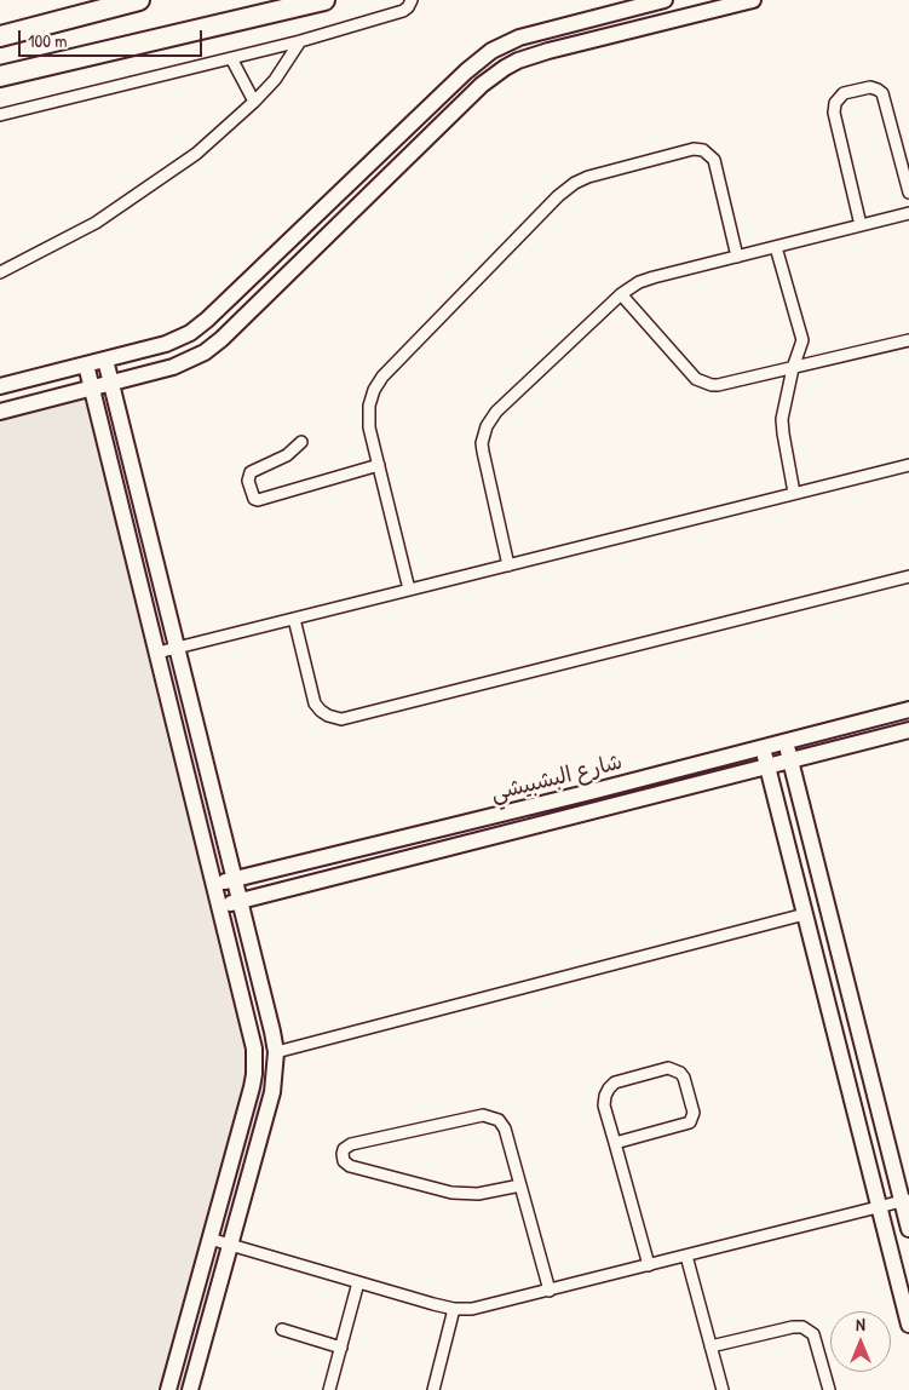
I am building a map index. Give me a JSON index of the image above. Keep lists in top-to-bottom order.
{
  "streets": {
    "street": ["شارع البشبيشي"]
  },
  "scale_bar": "100 m",
  "north": "top"
}
